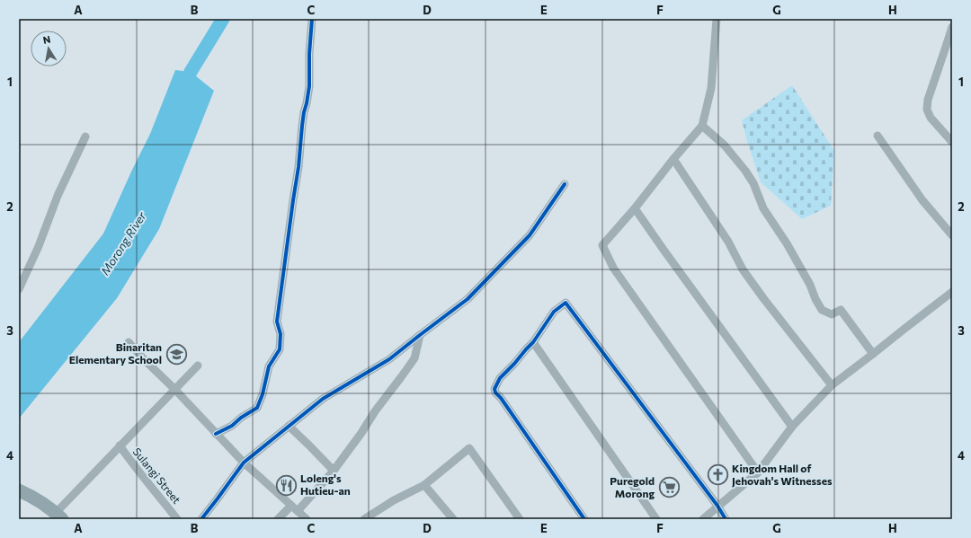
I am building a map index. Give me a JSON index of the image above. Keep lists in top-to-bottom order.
{
  "streets": {
    "street": ["Sulangi Street"]
  },
  "water": ["Morong River"],
  "places": {
    "school or university": ["Binaritan Elementary School"],
    "church": ["Kingdom Hall of Jehovah's Witnesses"],
    "restaurant": ["Loleng's Hutieu-an"],
    "supermarket": ["Puregold Morong"]
  },
  "north": "top",
  "grid": {
    "columns": [
      "A",
      "B",
      "C",
      "D",
      "E",
      "F",
      "G",
      "H"
    ],
    "rows": [
      "1",
      "2",
      "3",
      "4"
    ]
  }
}
